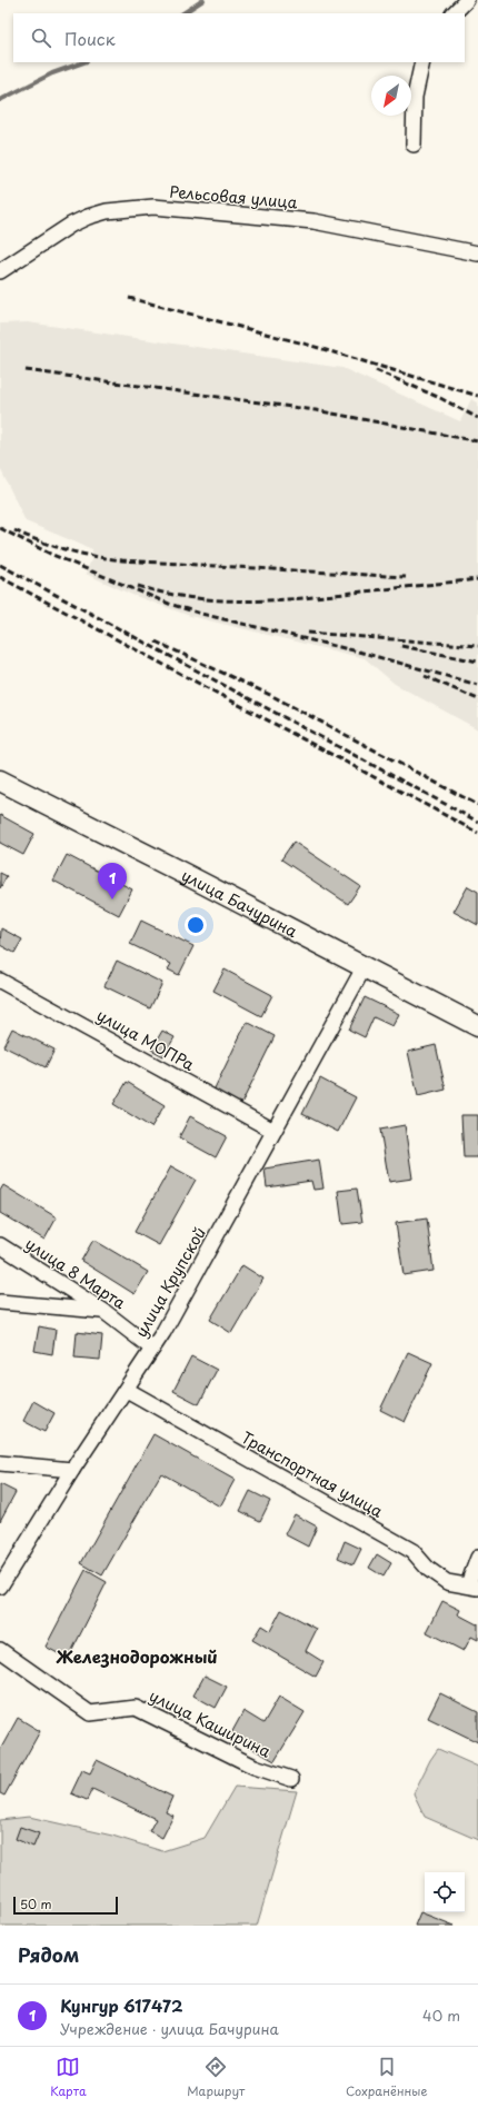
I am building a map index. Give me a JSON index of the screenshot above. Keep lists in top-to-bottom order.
{
  "streets": {
    "street": [
      "Рельсовая улица",
      "улица Бачурина",
      "улица МОПРа",
      "улица 8 Марта",
      "улица Крупской",
      "Транспортная улица",
      "улица Каширина"
    ]
  },
  "crossings": [
    ["улица Бачурина", "улица Крупской"],
    ["улица МОПРа", "улица Крупской"],
    ["улица 8 Марта", "улица Крупской"],
    ["улица Крупской", "Транспортная улица"]
  ],
  "districts": ["Железнодорожный"],
  "scale_bar": "50 m",
  "north": "bottom left",
  "page": {
    "search": "Поиск",
    "pins": "1",
    "scale": "50 m",
    "heading": "Рядом",
    "list": [
      {
        "mark": "1",
        "name": "Кунгур 617472",
        "note": "Учреждение · улица Бачурина",
        "value": "40 m"
      }
    ],
    "nav": ["Карта", "Маршрут", "Сохранённые"]
  }
}
